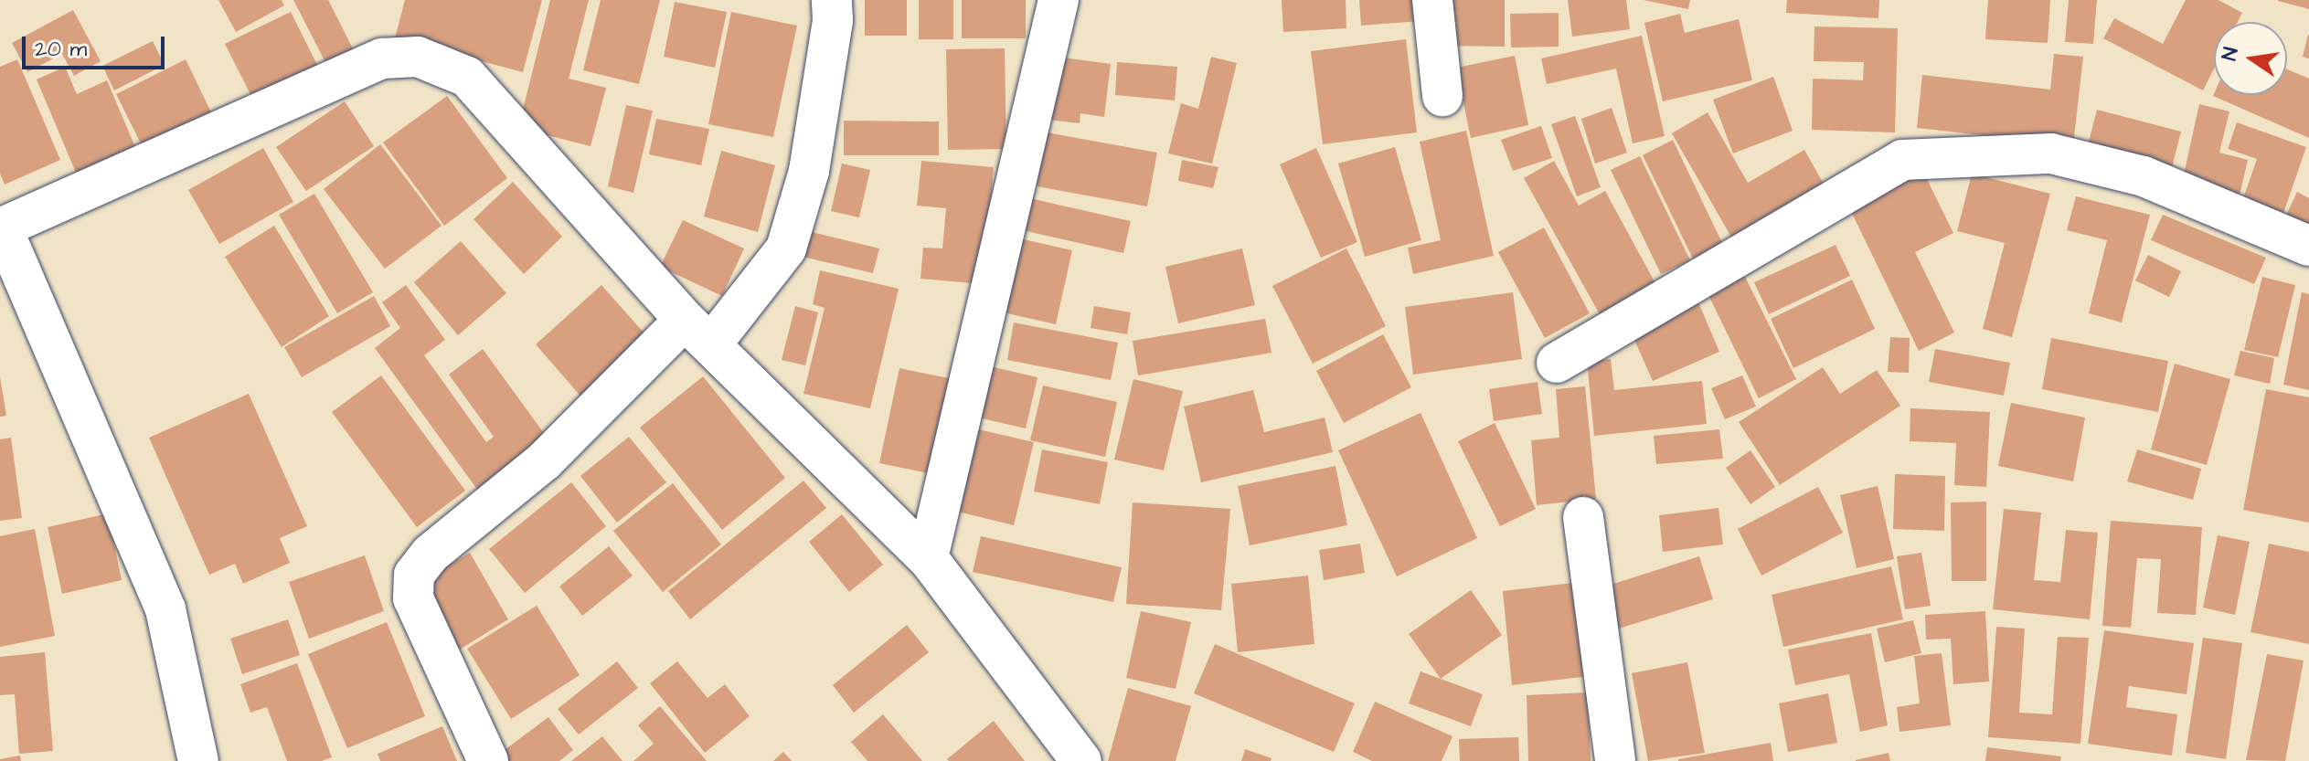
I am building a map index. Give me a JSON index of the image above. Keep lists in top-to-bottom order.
{
  "scale_bar": "20 m",
  "north": "left"
}
